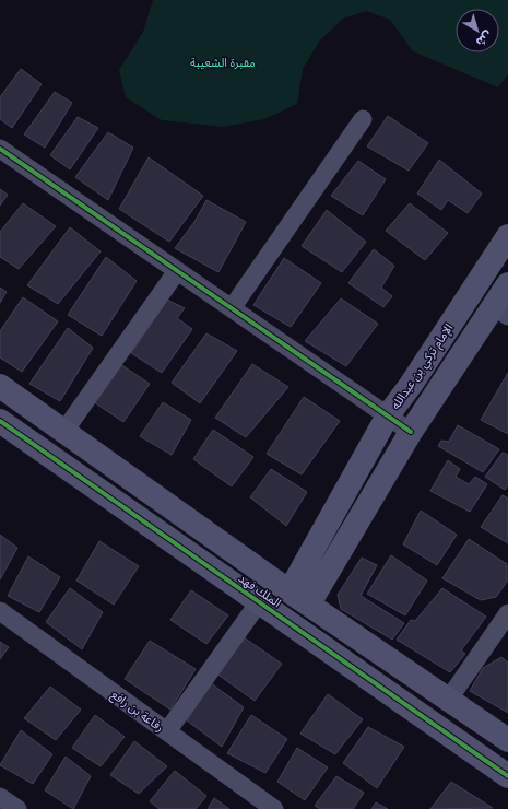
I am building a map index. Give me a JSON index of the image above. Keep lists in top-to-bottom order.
{
  "streets": {
    "street": ["الإمام تركي بن عبدالله", "الملك فهد", "رفاعة بن رافع"]
  },
  "crossings": [
    ["الإمام تركي بن عبدالله", "الملك فهد"]
  ],
  "parks": ["مقبرة الشعيبة"],
  "north": "bottom right"
}
